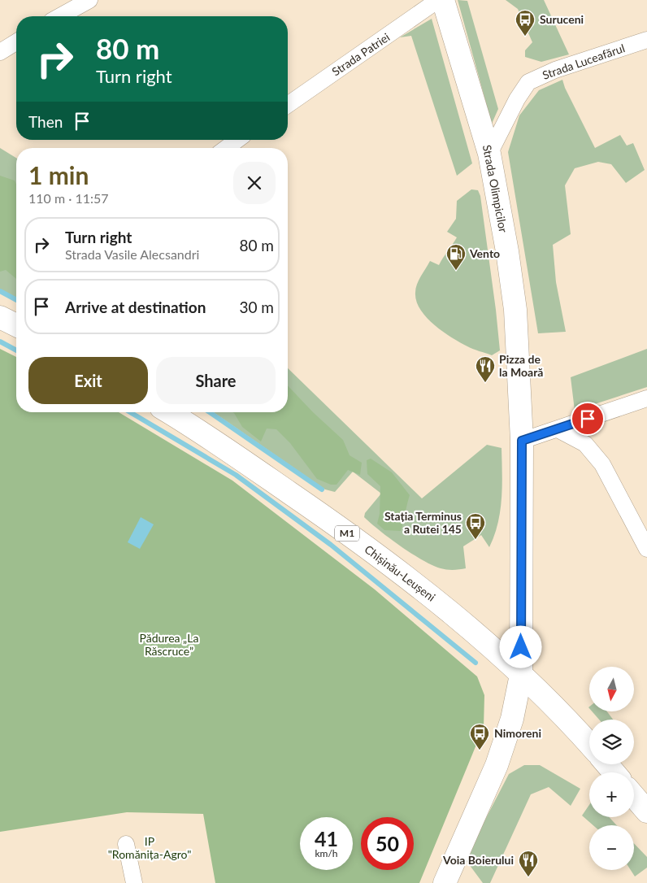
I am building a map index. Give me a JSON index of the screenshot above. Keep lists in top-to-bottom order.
{
  "streets": {
    "main road": ["Strada Olimpicilor", "M1", "Chișinău-Leușeni"],
    "street": ["Strada Patriei", "Strada Luceafărul"]
  },
  "crossings": [
    ["Strada Luceafărul", "Strada Olimpicilor"],
    ["Strada Olimpicilor", "Chișinău-Leușeni"]
  ],
  "parks": ["Pădurea „La Răscruce”", "IP \"Romănița-Agro\""],
  "places": {
    "bus stop": ["Suruceni", "Stația Terminus a Rutei 145", "Nimoreni"],
    "fuel station": ["Vento"],
    "restaurant": ["Pizza de la Moară", "Voia Boierului"]
  },
  "north": "bottom",
  "page": {
    "turn": ["80 m", "Turn right"],
    "then": "Then",
    "heading": ["1 min", "110 m · 11:57"],
    "list": [
      {
        "name": "Turn right",
        "note": "Strada Vasile Alecsandri",
        "value": "80 m"
      },
      {
        "name": "Arrive at destination",
        "value": "30 m"
      }
    ],
    "buttons": ["Exit", "Share"],
    "map_buttons": ["+", "−"],
    "speed": "41 km/h",
    "limit": "50"
  }
}
